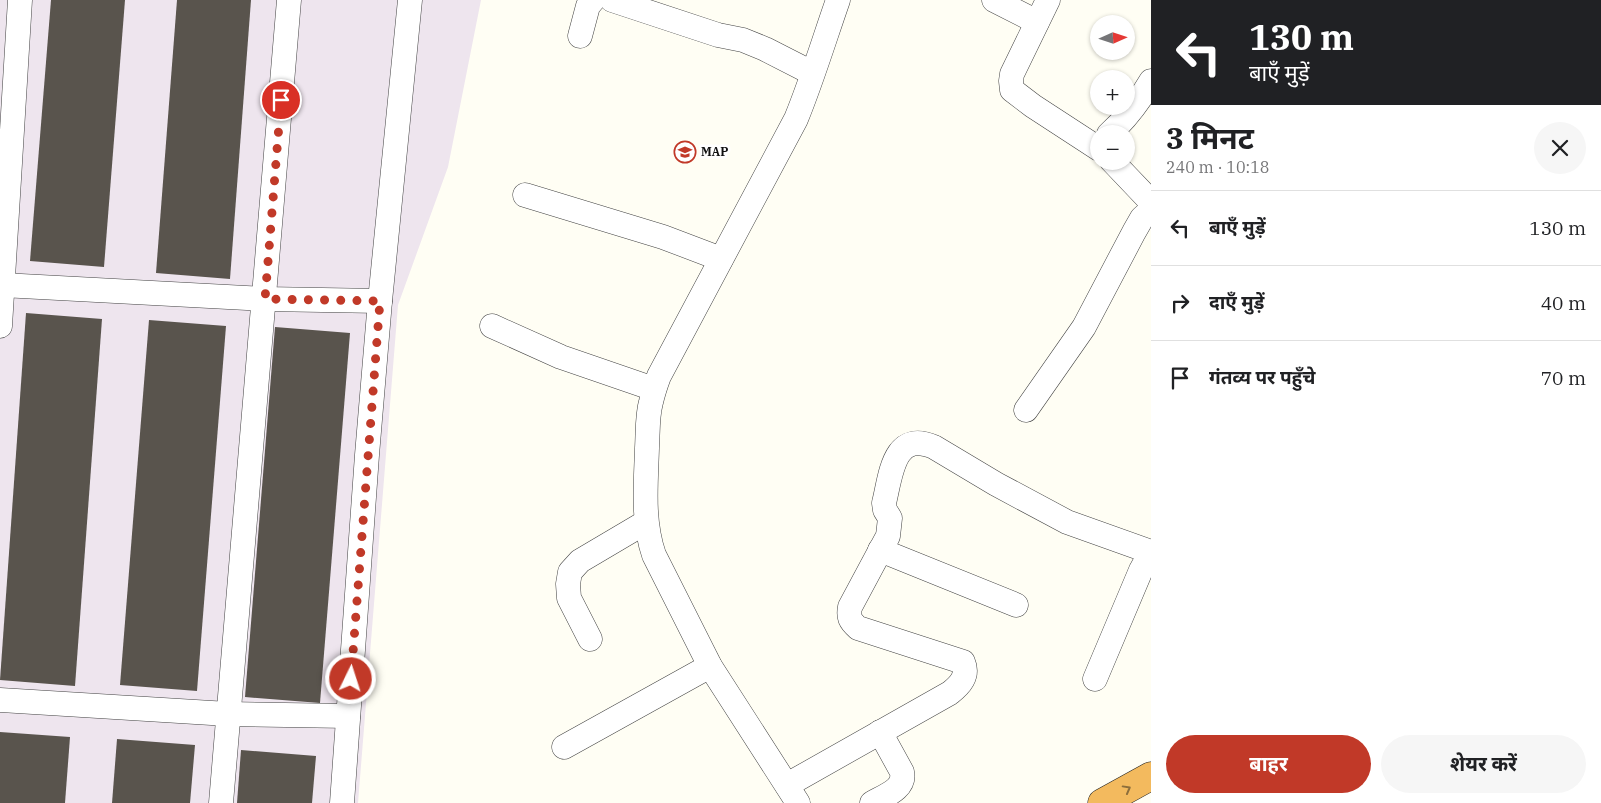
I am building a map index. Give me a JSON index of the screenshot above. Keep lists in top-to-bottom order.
{
  "places": {
    "school or university": ["MAP"]
  },
  "north": "right",
  "page": {
    "turn": ["130 m", "बाएँ मुड़ें"],
    "map_buttons": ["+", "−"],
    "heading": ["3 मिनट", "240 m · 10:18"],
    "list": [
      {
        "name": "बाएँ मुड़ें",
        "value": "130 m"
      },
      {
        "name": "दाएँ मुड़ें",
        "value": "40 m"
      },
      {
        "name": "गंतव्य पर पहुँचे",
        "value": "70 m"
      }
    ],
    "buttons": ["बाहर", "शेयर करें"]
  }
}
